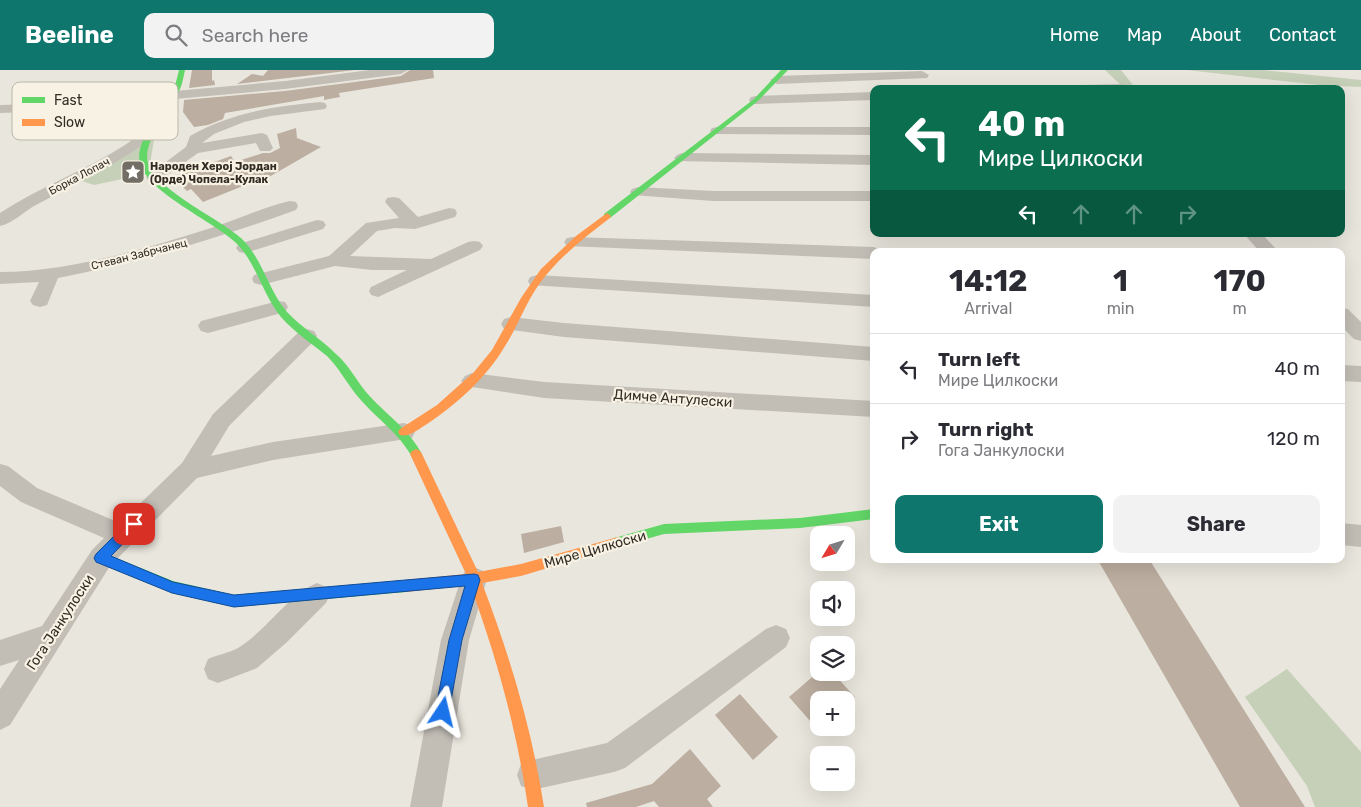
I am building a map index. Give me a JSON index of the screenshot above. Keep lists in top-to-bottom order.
{
  "streets": {
    "street": [
      "Борка Лопач",
      "Стеван Забрчанец",
      "Димче Антулески",
      "Мире Цилкоски",
      "Гога Јанкулоски"
    ]
  },
  "crossings": [
    ["Мире Цилкоски", "Гога Јанкулоски"]
  ],
  "places": {
    "place": ["Народен Херој Јордан (Орде) Чопела-Кулак"]
  },
  "legend": ["Fast", "Slow"],
  "north": "bottom left",
  "page": {
    "header": "Beeline",
    "search": "Search here",
    "nav": [
      "Home",
      "Map",
      "About",
      "Contact"
    ],
    "turn": ["40 m", "Мире Цилкоски"],
    "eta": [
      "14:12",
      "Arrival",
      "1",
      "min",
      "170",
      "m"
    ],
    "list": [
      {
        "name": "Turn left",
        "note": "Мире Цилкоски",
        "value": "40 m"
      },
      {
        "name": "Turn right",
        "note": "Гога Јанкулоски",
        "value": "120 m"
      }
    ],
    "buttons": ["Exit", "Share"],
    "map_buttons": ["+", "−"]
  }
}
